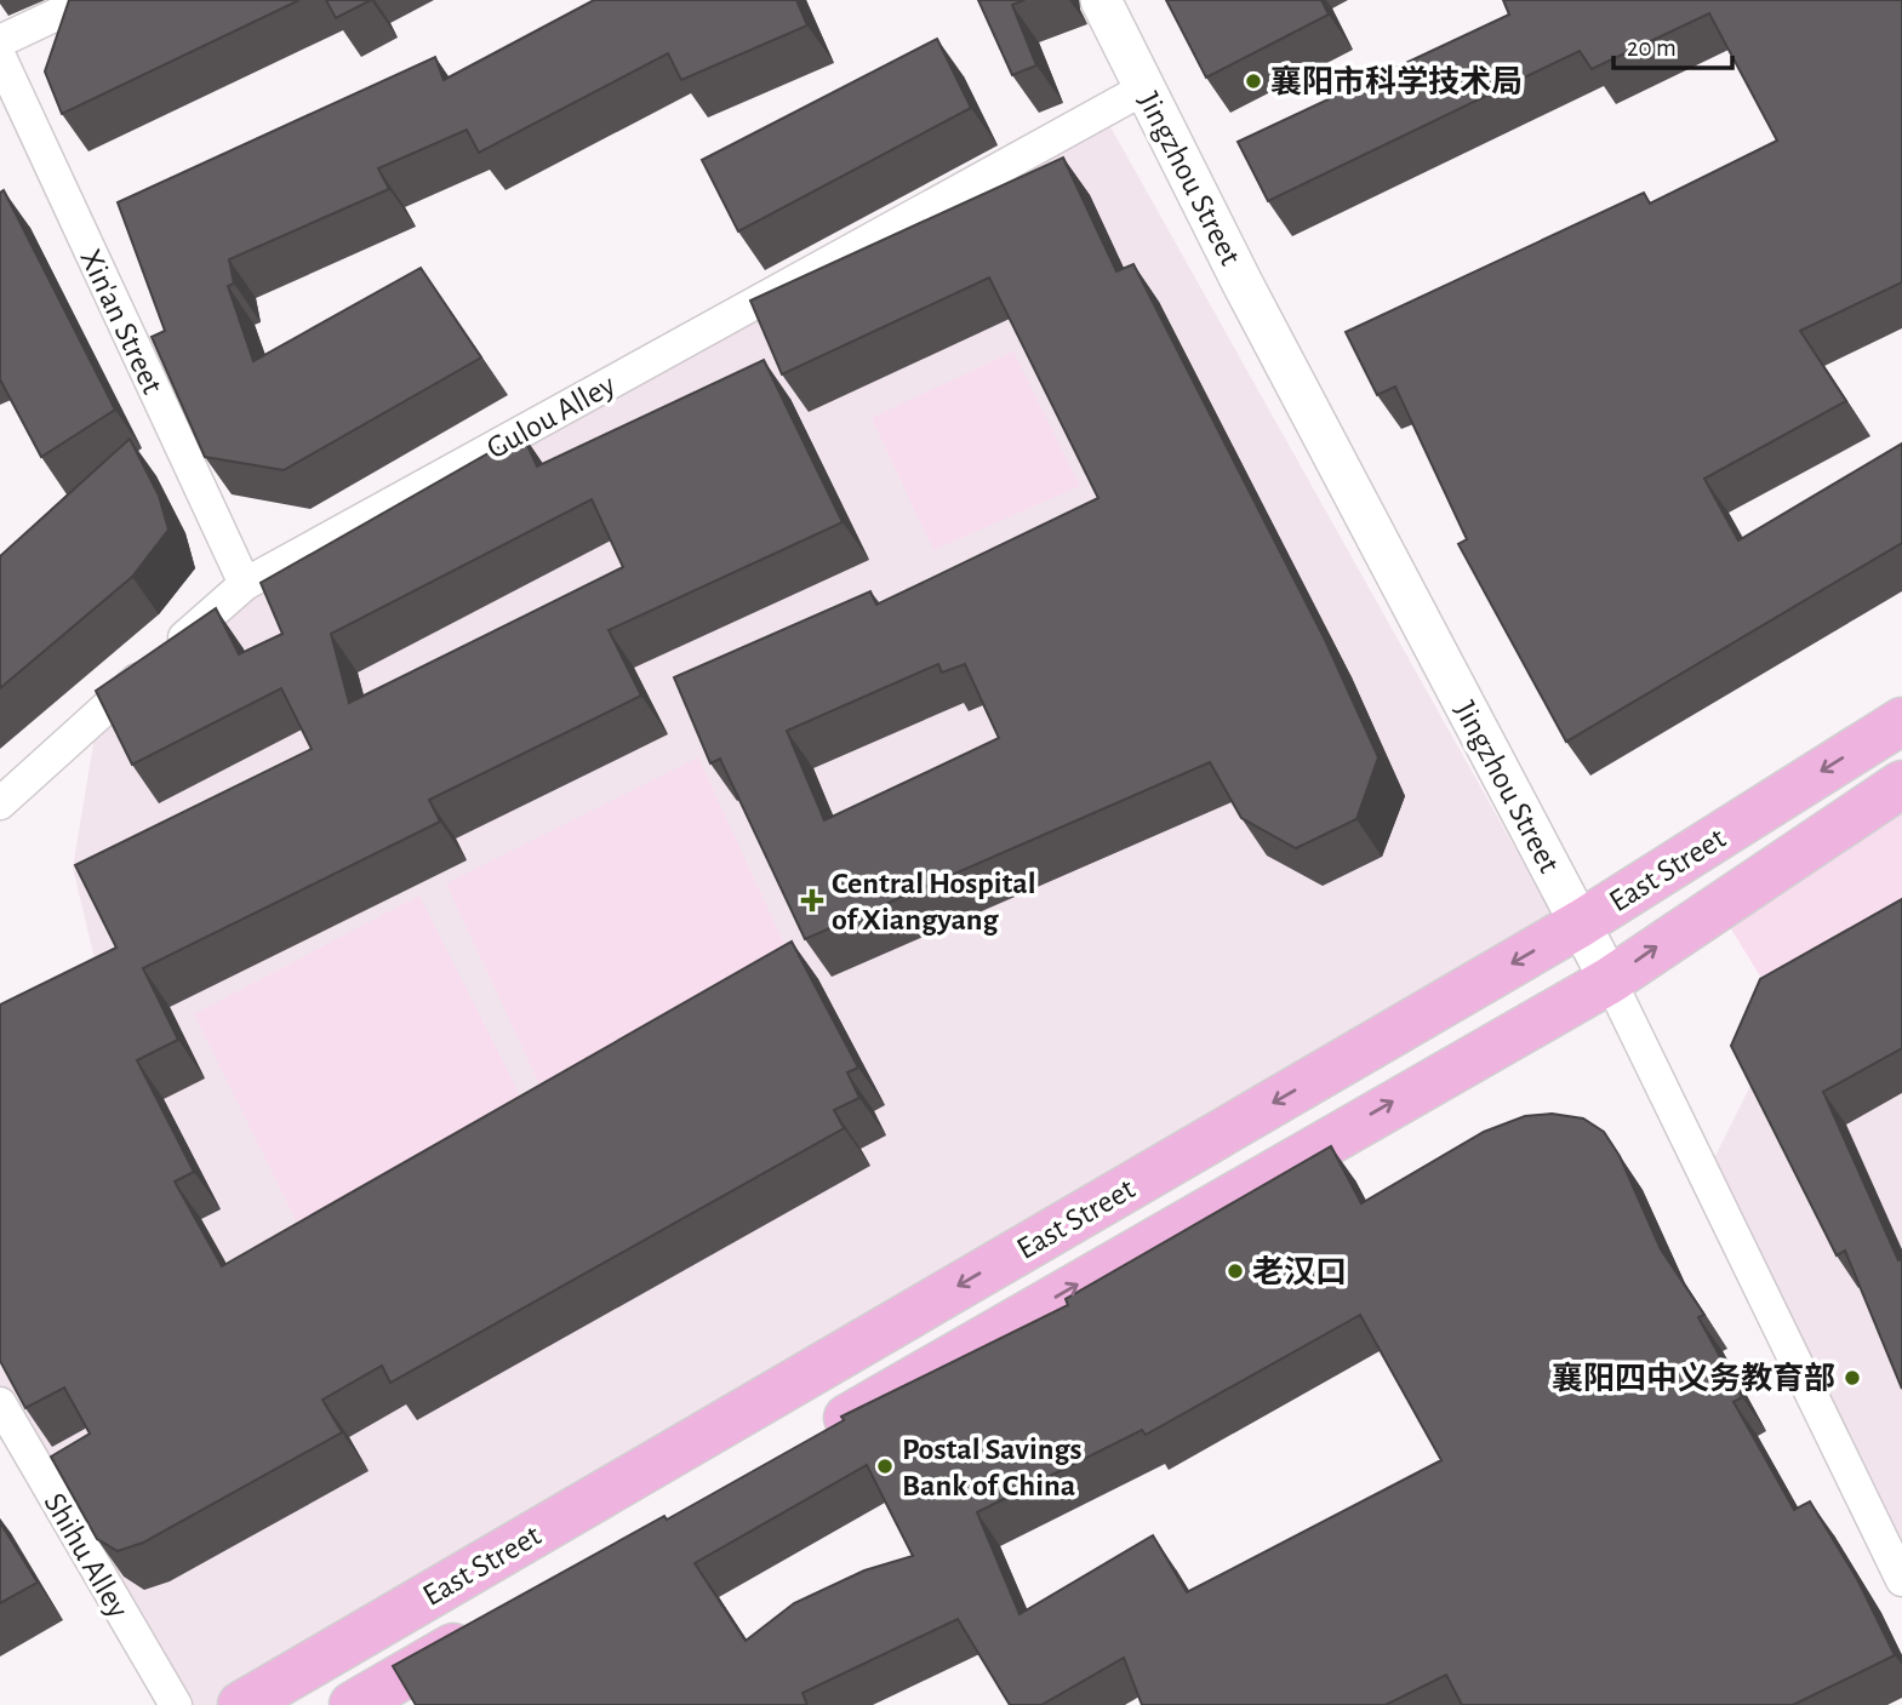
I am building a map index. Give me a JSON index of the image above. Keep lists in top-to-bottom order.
{
  "streets": {
    "main road": ["East Street"],
    "street": [
      "Jingzhou Street",
      "Xin'an Street",
      "Gulou Alley",
      "Shihu Alley"
    ]
  },
  "crossings": [
    ["Jingzhou Street", "Gulou Alley"],
    ["Jingzhou Street", "East Street"],
    ["Xin'an Street", "Gulou Alley"]
  ],
  "places": {
    "other": [
      "襄阳市科学技术局",
      "老汉口",
      "襄阳四中义务教育部",
      "Postal Savings Bank of China"
    ],
    "health": ["Central Hospital of Xiangyang"]
  },
  "scale_bar": "20 m"
}
